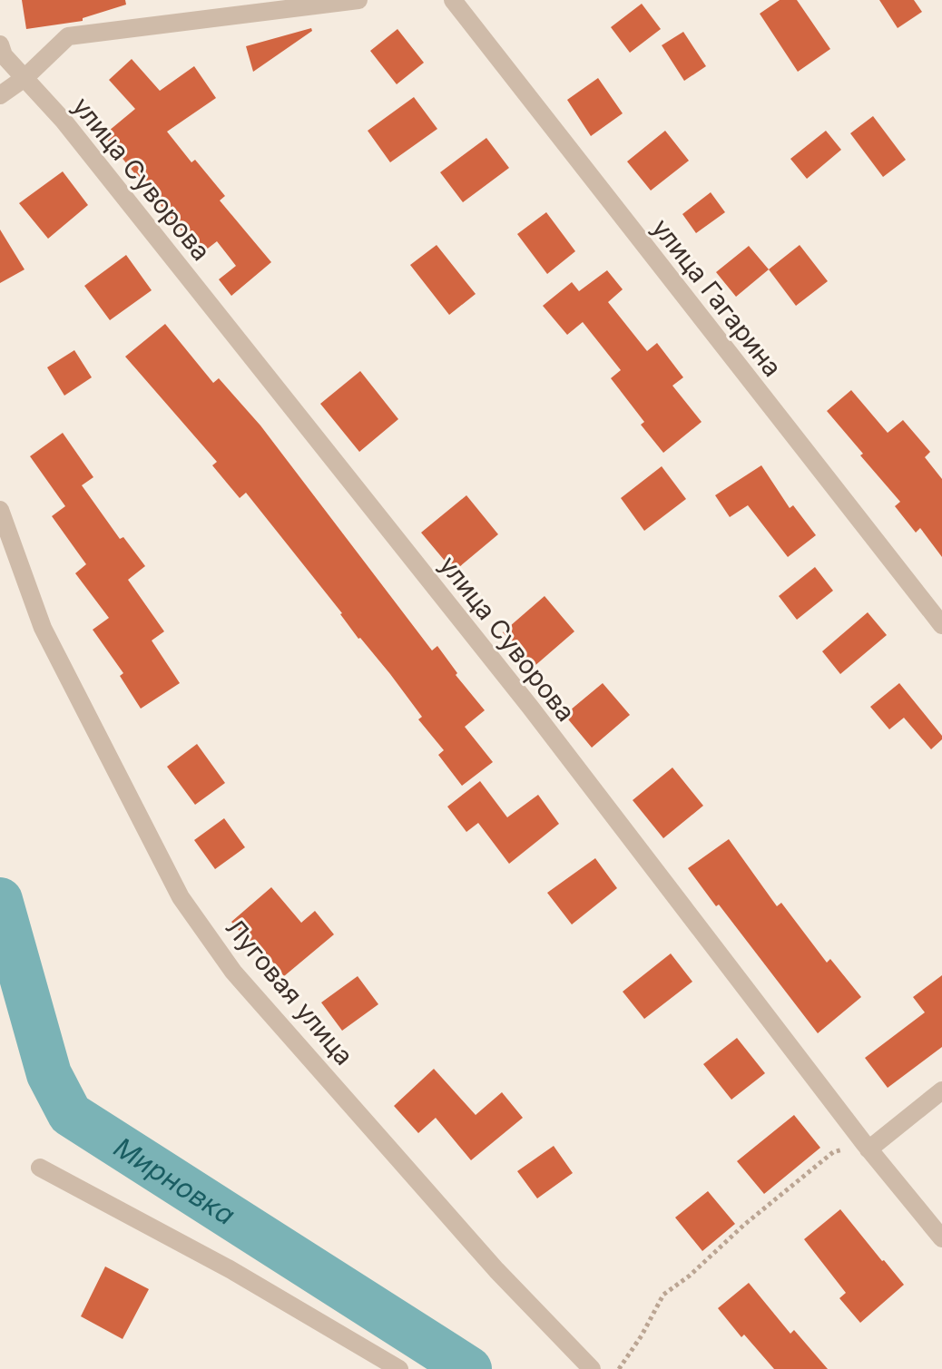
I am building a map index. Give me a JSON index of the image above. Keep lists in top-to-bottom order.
{
  "streets": {
    "street": ["улица Суворова", "улица Гагарина", "Луговая улица"]
  },
  "water": ["Мирновка"]
}
